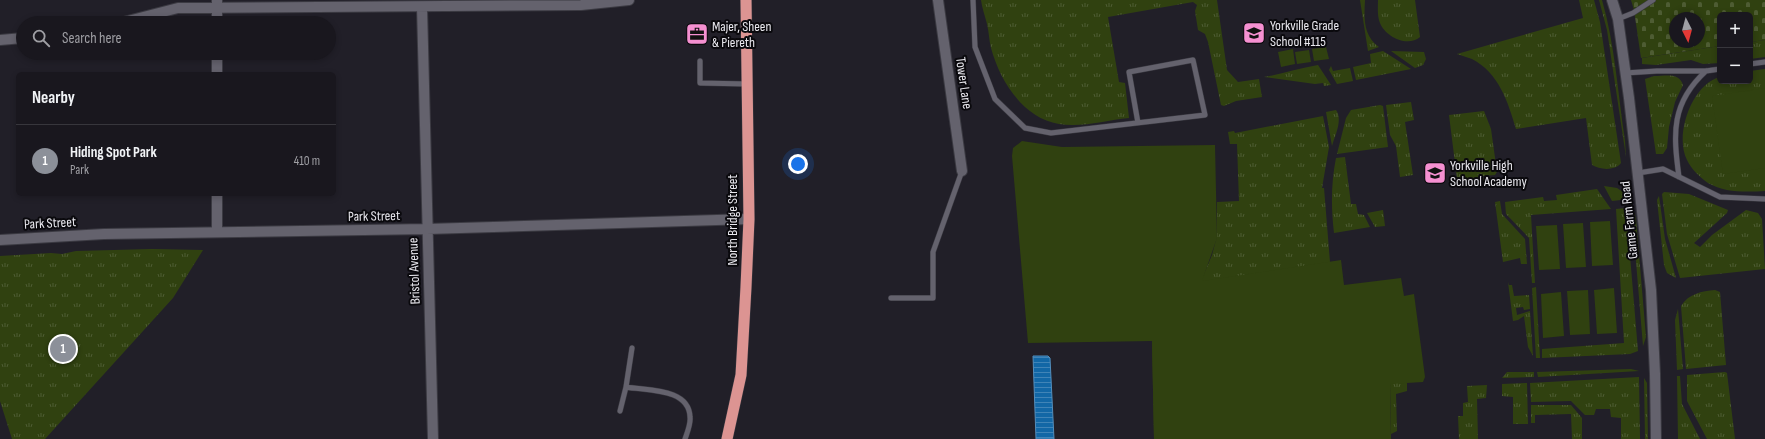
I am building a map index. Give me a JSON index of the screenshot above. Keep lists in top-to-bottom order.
{
  "streets": {
    "highway": ["North Bridge Street"],
    "street": [
      "Tower Lane",
      "Park Street",
      "Game Farm Road",
      "Bristol Avenue"
    ]
  },
  "crossings": [
    ["Park Street", "North Bridge Street"],
    ["Park Street", "Bristol Avenue"]
  ],
  "places": {
    "school or university": ["Yorkville Grade School #115", "Yorkville High School Academy"],
    "office": ["Majer, Sheen & Piereth"]
  },
  "north": "bottom",
  "page": {
    "map_buttons": ["+", "−"],
    "search": "Search here",
    "heading": "Nearby",
    "list": [
      {
        "mark": "1",
        "name": "Hiding Spot Park",
        "note": "Park",
        "value": "410 m"
      }
    ],
    "pins": "1"
  }
}
